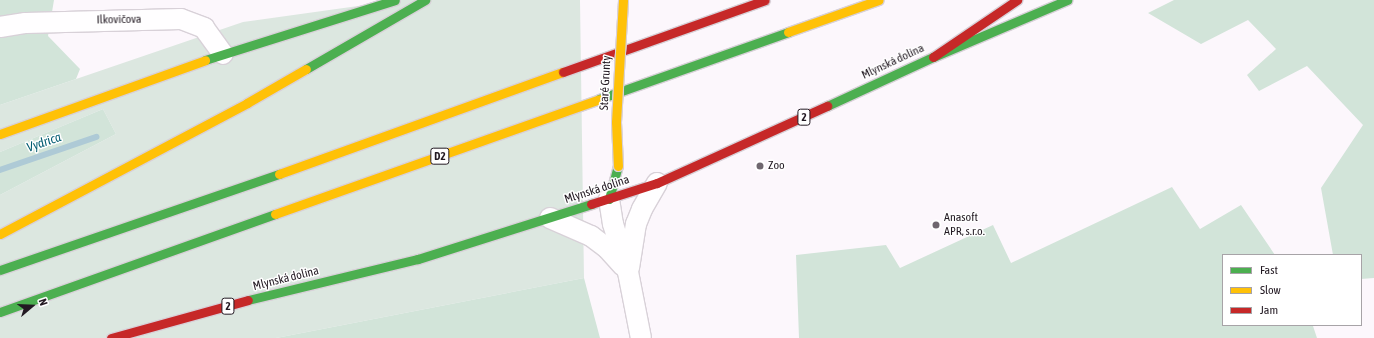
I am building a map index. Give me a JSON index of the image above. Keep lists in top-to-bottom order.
{
  "streets": {
    "main road": [
      "Mlynská dolina",
      "Staré Grunty",
      "2",
      "D2"
    ],
    "street": ["Ilkovičova"]
  },
  "crossings": [
    ["Mlynská dolina", "Staré Grunty"]
  ],
  "water": ["Vydrica"],
  "places": ["Zoo", "Anasoft APR, s.r.o."],
  "legend": ["Fast", "Slow", "Jam"],
  "north": "right"
}
